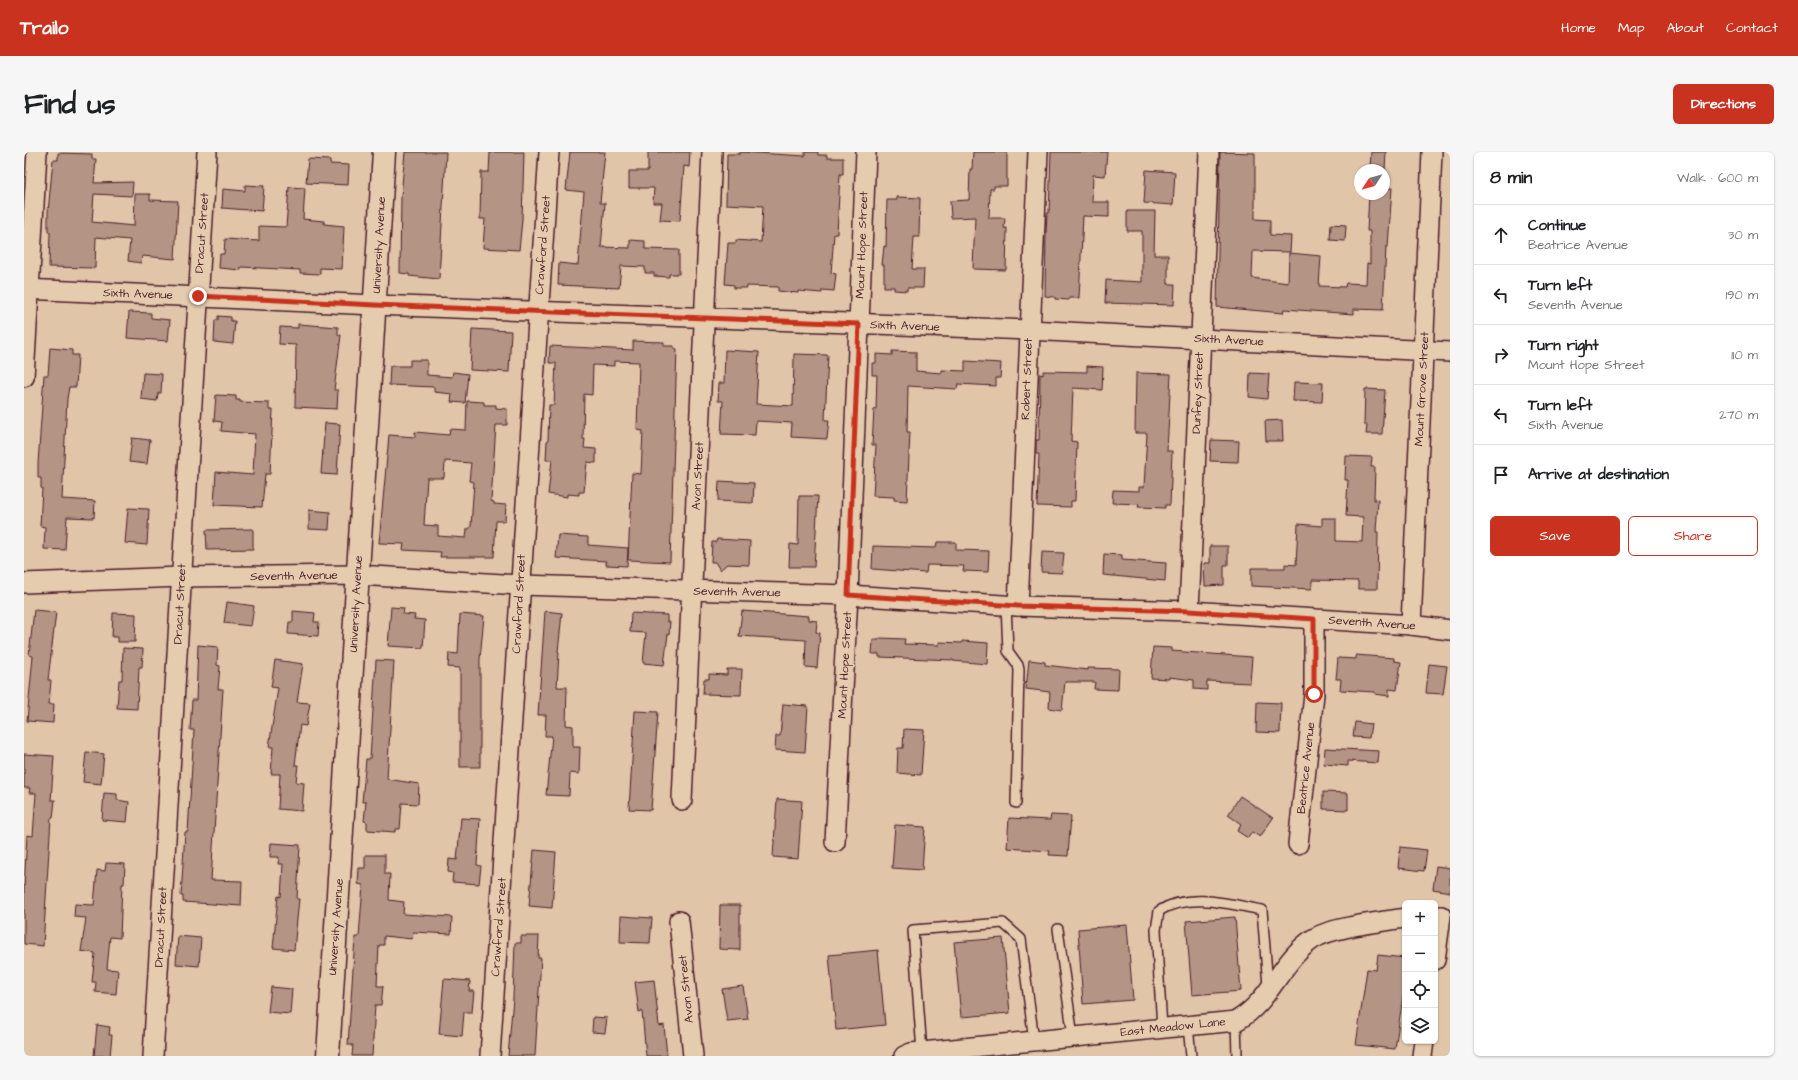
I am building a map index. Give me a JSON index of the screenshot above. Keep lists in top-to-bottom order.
{
  "streets": {
    "main road": ["University Avenue"],
    "street": [
      "Dracut Street",
      "Crawford Street",
      "Mount Hope Street",
      "Sixth Avenue",
      "Robert Street",
      "Mount Grove Street",
      "Dunfey Street",
      "Avon Street",
      "Seventh Avenue",
      "Beatrice Avenue",
      "East Meadow Lane"
    ]
  },
  "crossings": [
    ["Dracut Street", "Sixth Avenue"],
    ["Dracut Street", "Seventh Avenue"],
    ["University Avenue", "Sixth Avenue"],
    ["University Avenue", "Seventh Avenue"],
    ["Crawford Street", "Sixth Avenue"],
    ["Crawford Street", "Seventh Avenue"],
    ["Mount Hope Street", "Sixth Avenue"],
    ["Mount Hope Street", "Seventh Avenue"],
    ["Sixth Avenue", "Robert Street"],
    ["Sixth Avenue", "Mount Grove Street"],
    ["Sixth Avenue", "Dunfey Street"],
    ["Sixth Avenue", "Avon Street"],
    ["Robert Street", "Seventh Avenue"],
    ["Mount Grove Street", "Seventh Avenue"],
    ["Dunfey Street", "Seventh Avenue"],
    ["Avon Street", "Seventh Avenue"],
    ["Seventh Avenue", "Beatrice Avenue"]
  ],
  "north": "bottom left",
  "page": {
    "header": "Trailo",
    "nav": [
      "Home",
      "Map",
      "About",
      "Contact"
    ],
    "buttons": [
      "Directions",
      ["Save", "Share"]
    ],
    "title": "Find us",
    "heading": ["8 min", "Walk · 600 m"],
    "list": [
      ["Continue", "Beatrice Avenue", "30 m"],
      ["Turn left", "Seventh Avenue", "190 m"],
      ["Turn right", "Mount Hope Street", "110 m"],
      ["Turn left", "Sixth Avenue", "270 m"],
      "Arrive at destination"
    ],
    "map_buttons": ["+", "−"]
  }
}
